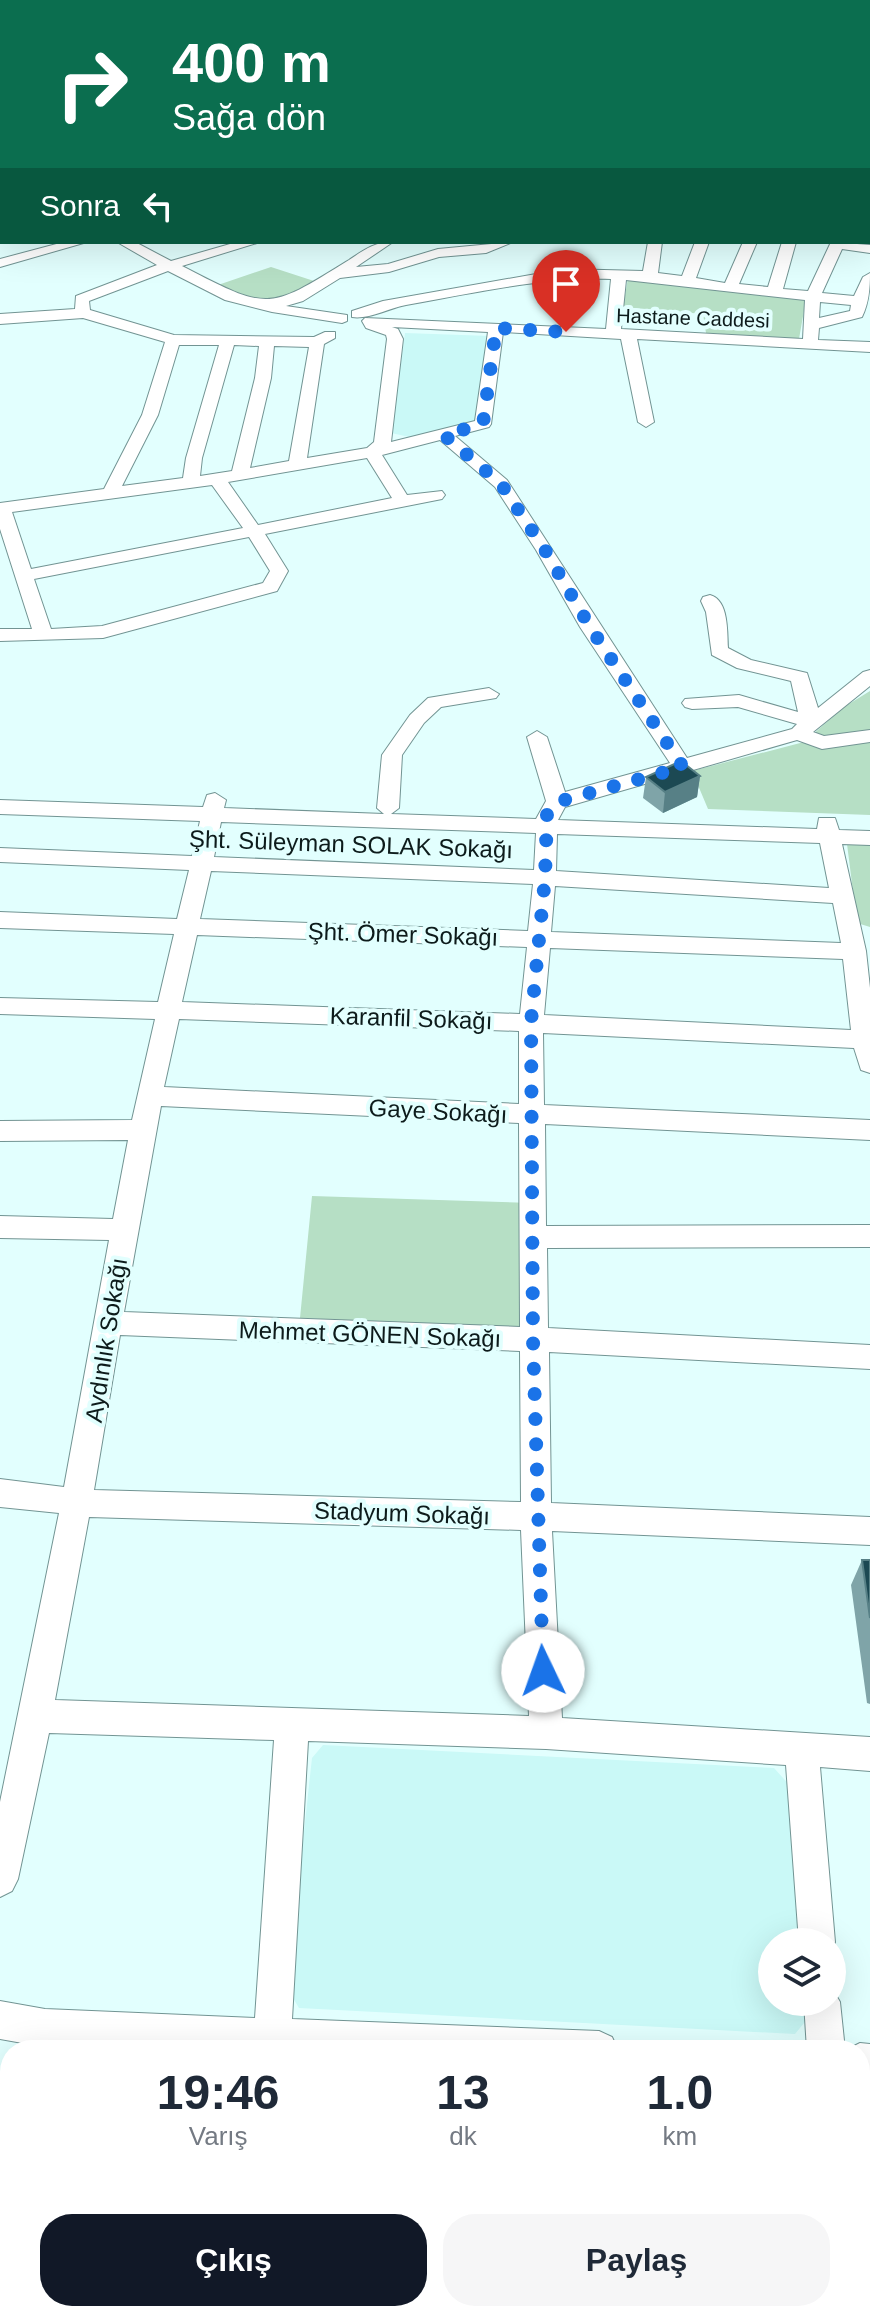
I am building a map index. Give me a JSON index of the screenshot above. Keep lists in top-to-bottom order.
{
  "streets": {
    "street": [
      "Hastane Caddesi",
      "Şht. Süleyman SOLAK Sokağı",
      "Şht. Ömer Sokağı",
      "Karanfil Sokağı",
      "Gaye Sokağı",
      "Mehmet GÖNEN Sokağı",
      "Aydınlık Sokağı",
      "Stadyum Sokağı"
    ]
  },
  "crossings": [
    ["Şht. Süleyman SOLAK Sokağı", "Aydınlık Sokağı"],
    ["Şht. Ömer Sokağı", "Aydınlık Sokağı"],
    ["Karanfil Sokağı", "Aydınlık Sokağı"],
    ["Gaye Sokağı", "Aydınlık Sokağı"],
    ["Mehmet GÖNEN Sokağı", "Aydınlık Sokağı"],
    ["Aydınlık Sokağı", "Stadyum Sokağı"]
  ],
  "page": {
    "turn": ["400 m", "Sağa dön"],
    "then": "Sonra",
    "eta": [
      "19:46",
      "Varış",
      "13",
      "dk",
      "1.0",
      "km"
    ],
    "buttons": ["Çıkış", "Paylaş"]
  }
}
